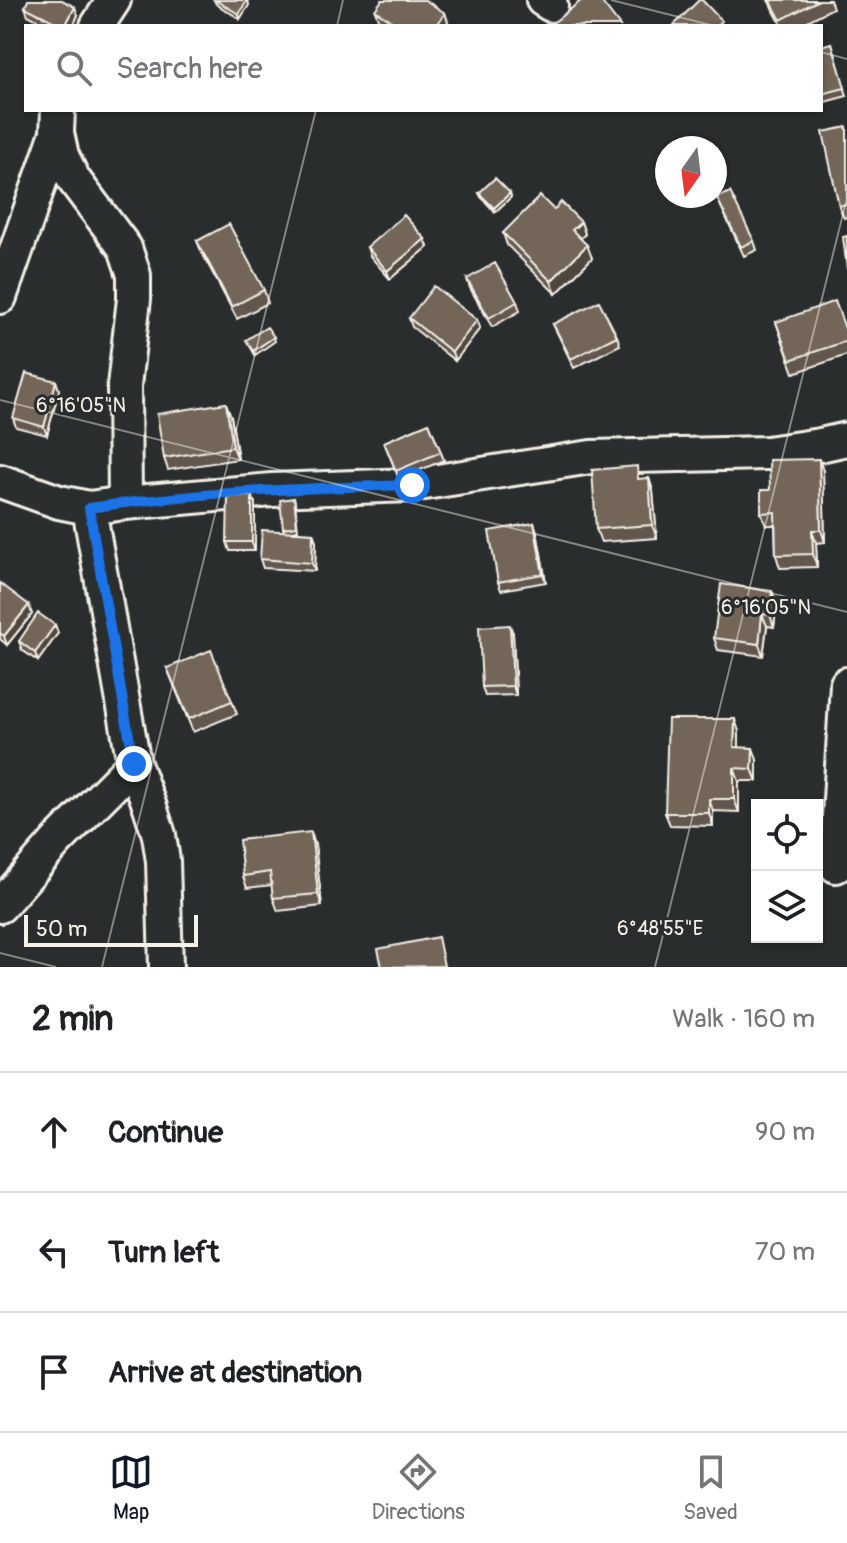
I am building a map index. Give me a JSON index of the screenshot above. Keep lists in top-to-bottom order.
{
  "scale_bar": "50 m",
  "north": "bottom",
  "page": {
    "search": "Search here",
    "scale": "50 m",
    "heading": ["2 min", "Walk · 160 m"],
    "list": [
      ["Continue", "90 m"],
      ["Turn left", "70 m"],
      "Arrive at destination"
    ],
    "nav": ["Map", "Directions", "Saved"]
  },
  "coordinates": ["6°16'05\"N", "6°48'55\"E"]
}
